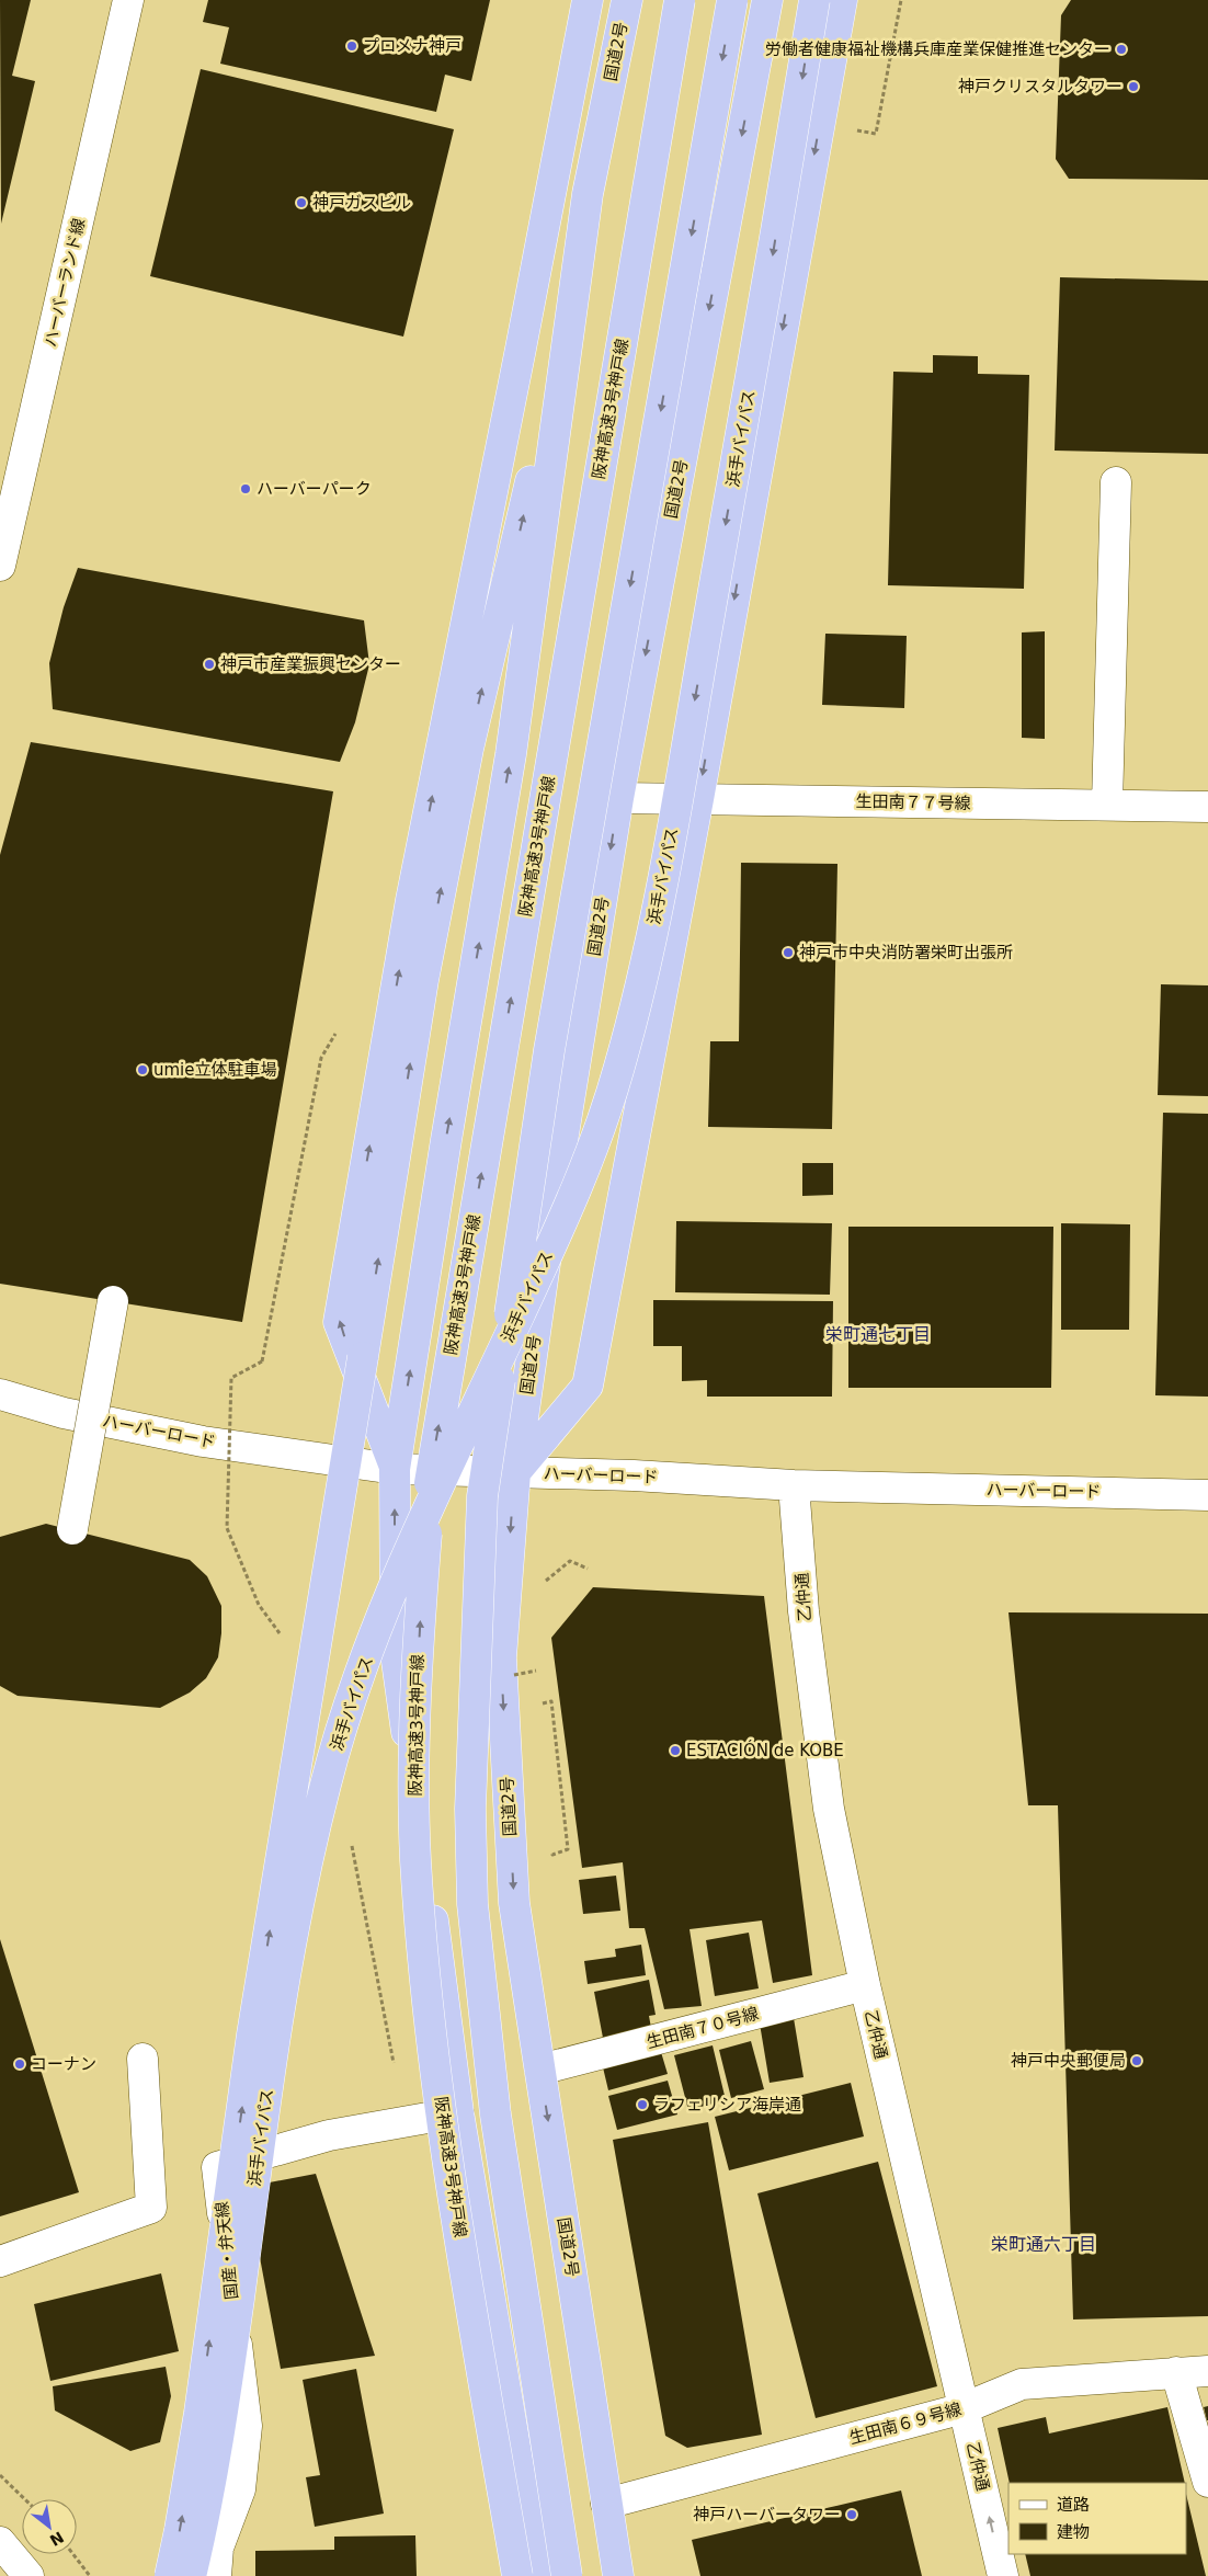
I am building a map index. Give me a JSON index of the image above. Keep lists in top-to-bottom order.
{
  "streets": {
    "highway": ["国道2号", "阪神高速3号神戸線", "浜手バイパス"],
    "street": [
      "ハーバーランド線",
      "生田南７７号線",
      "ハーバーロード",
      "乙仲通",
      "生田南７０号線",
      "国産・弁天線",
      "生田南６９号線"
    ]
  },
  "crossings": [
    ["国道2号", "浜手バイパス"],
    ["国道2号", "生田南７７号線"],
    ["国道2号", "ハーバーロード"],
    ["国道2号", "生田南７０号線"],
    ["国道2号", "国産・弁天線"],
    ["国道2号", "生田南６９号線"],
    ["ハーバーロード", "乙仲通"],
    ["乙仲通", "生田南７０号線"],
    ["乙仲通", "生田南６９号線"]
  ],
  "districts": ["栄町通七丁目", "栄町通六丁目"],
  "places": [
    "プロメナ神戸",
    "労働者健康福祉機構兵庫産業保健推進センター",
    "神戸クリスタルタワー",
    "神戸ガスビル",
    "ハーバーパーク",
    "神戸市産業振興センター",
    "神戸市中央消防署栄町出張所",
    "umie立体駐車場",
    "ESTACIÓN de KOBE",
    "神戸中央郵便局",
    "コーナン",
    "ラフェリシア海岸通",
    "神戸ハーバータワー"
  ],
  "legend": ["道路", "建物"],
  "north": "bottom right"
}
